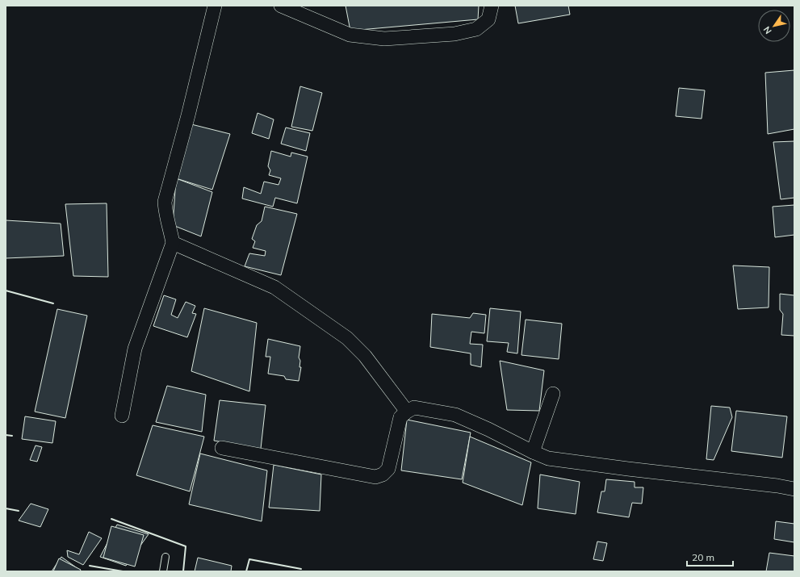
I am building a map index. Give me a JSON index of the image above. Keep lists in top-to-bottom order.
{
  "scale_bar": "20 m",
  "north": "bottom left"
}
